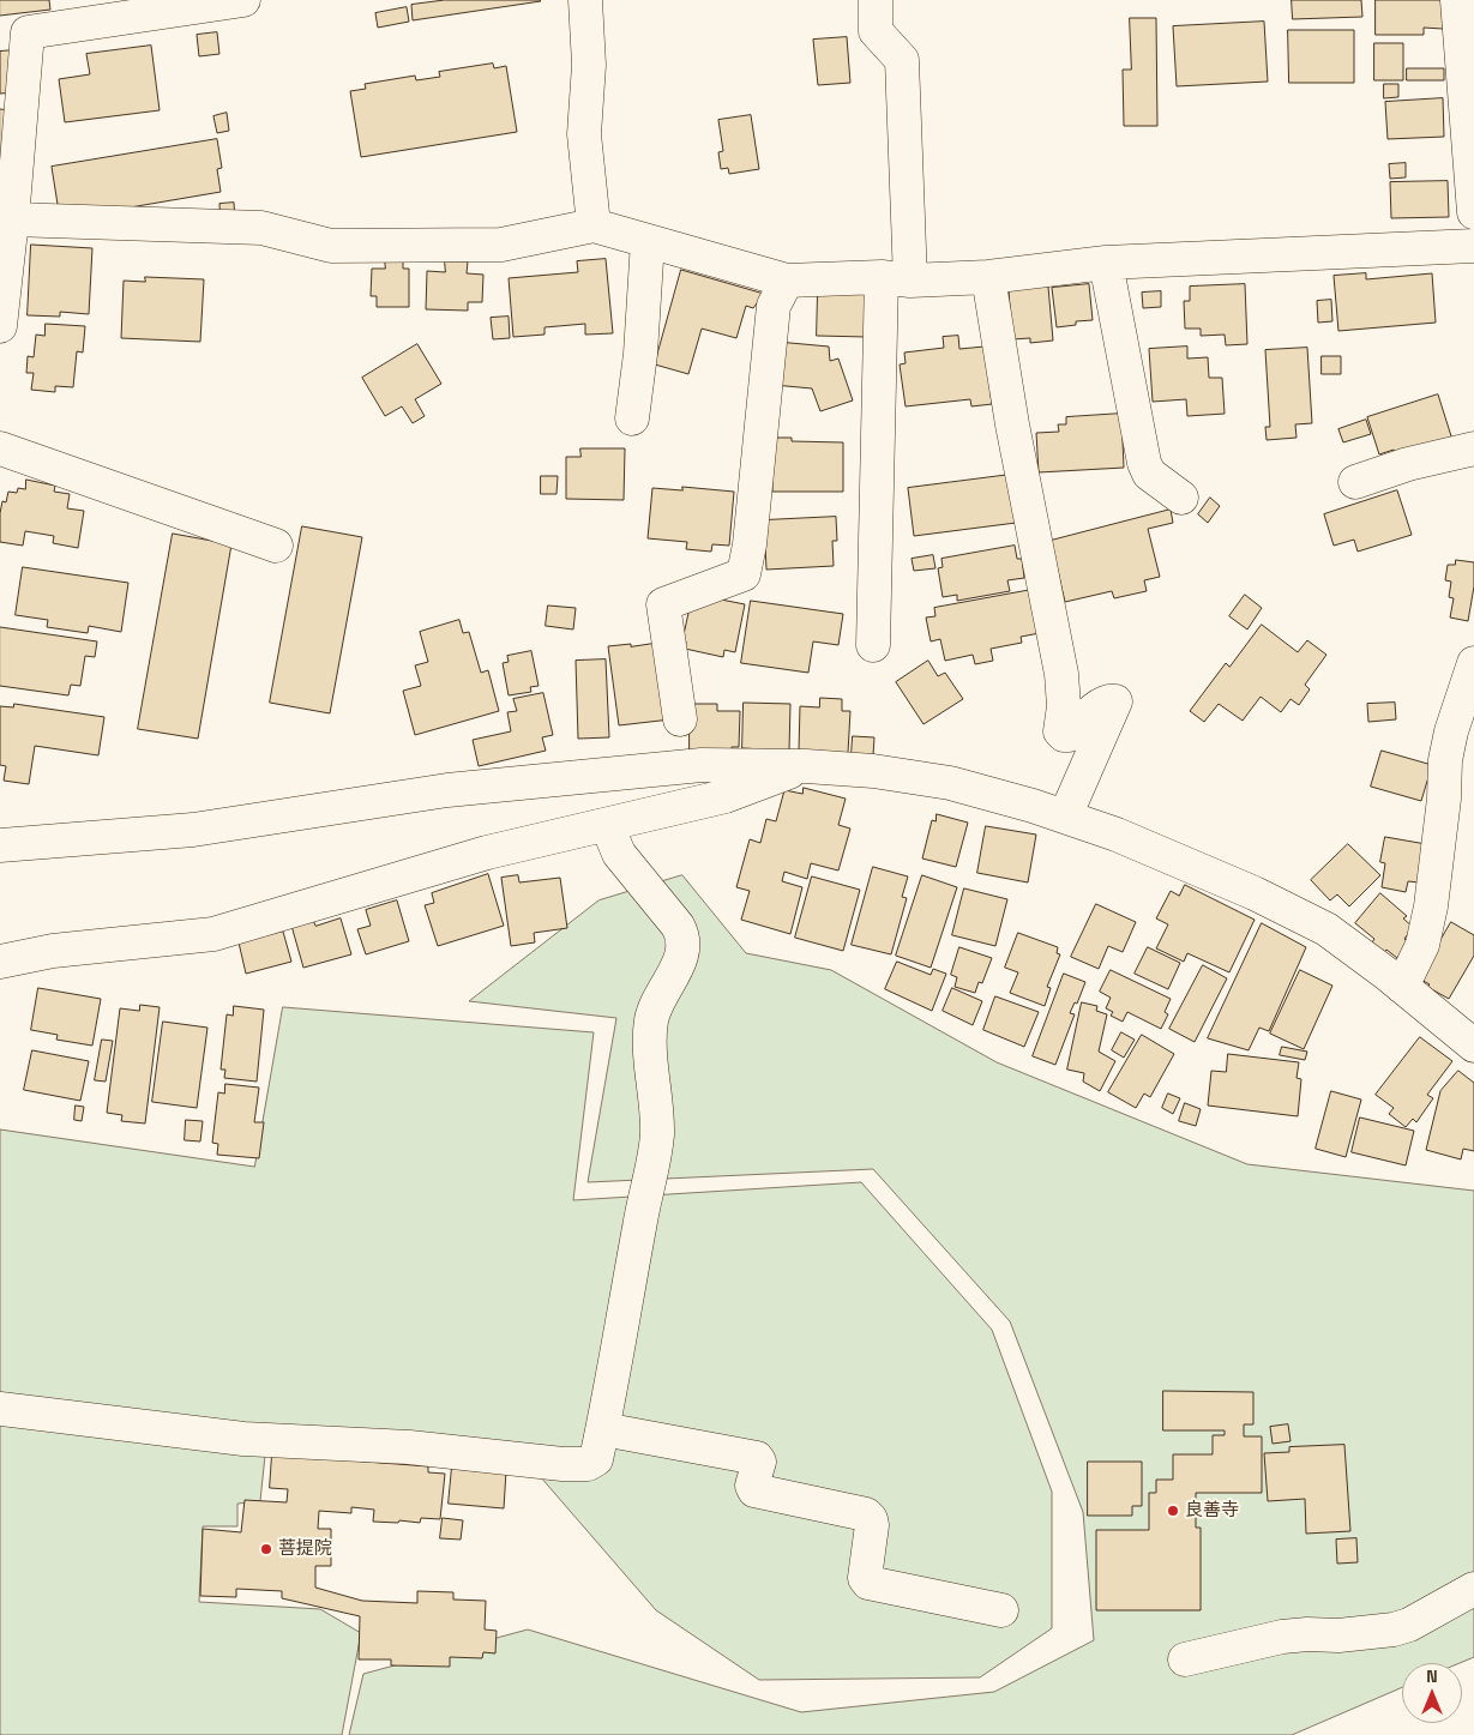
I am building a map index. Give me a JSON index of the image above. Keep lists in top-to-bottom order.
{
  "places": ["良善寺", "菩提院"],
  "north": "top"
}
